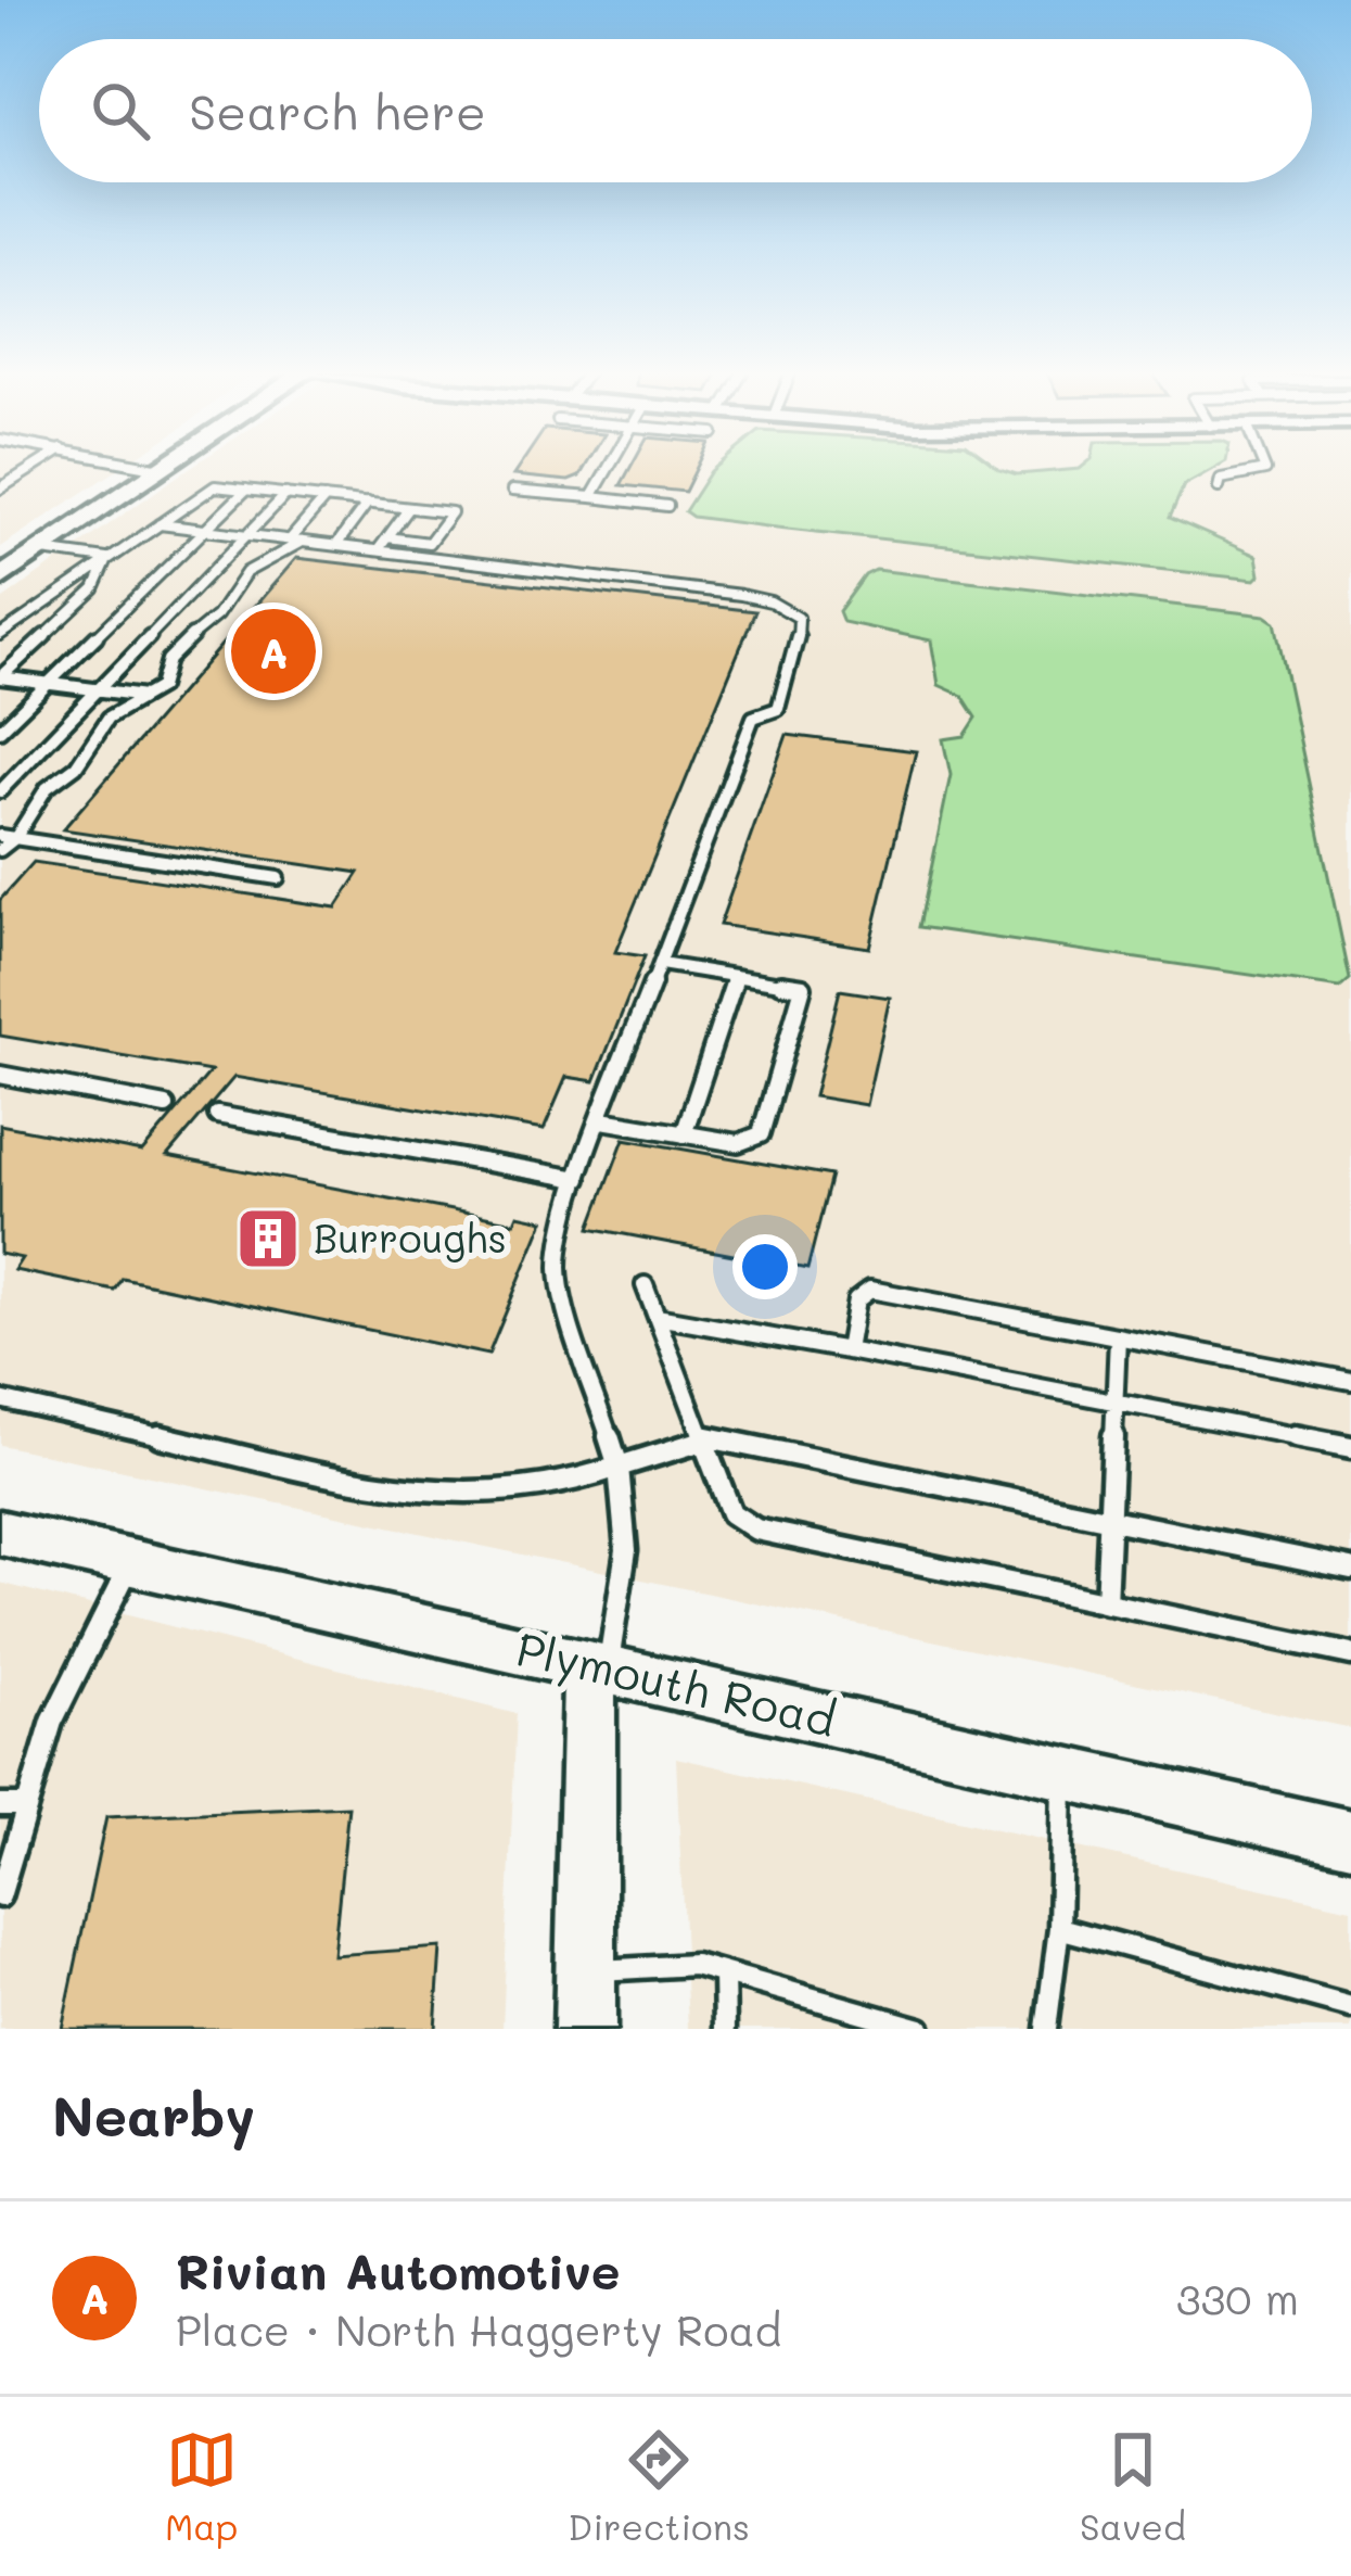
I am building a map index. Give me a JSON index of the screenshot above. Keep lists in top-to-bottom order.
{
  "streets": {
    "street": ["Plymouth Road"]
  },
  "places": {
    "building": ["Burroughs"]
  },
  "page": {
    "search": "Search here",
    "pins": "A",
    "heading": "Nearby",
    "list": [
      {
        "mark": "A",
        "name": "Rivian Automotive",
        "note": "Place · North Haggerty Road",
        "value": "330 m"
      }
    ],
    "nav": ["Map", "Directions", "Saved"]
  }
}
